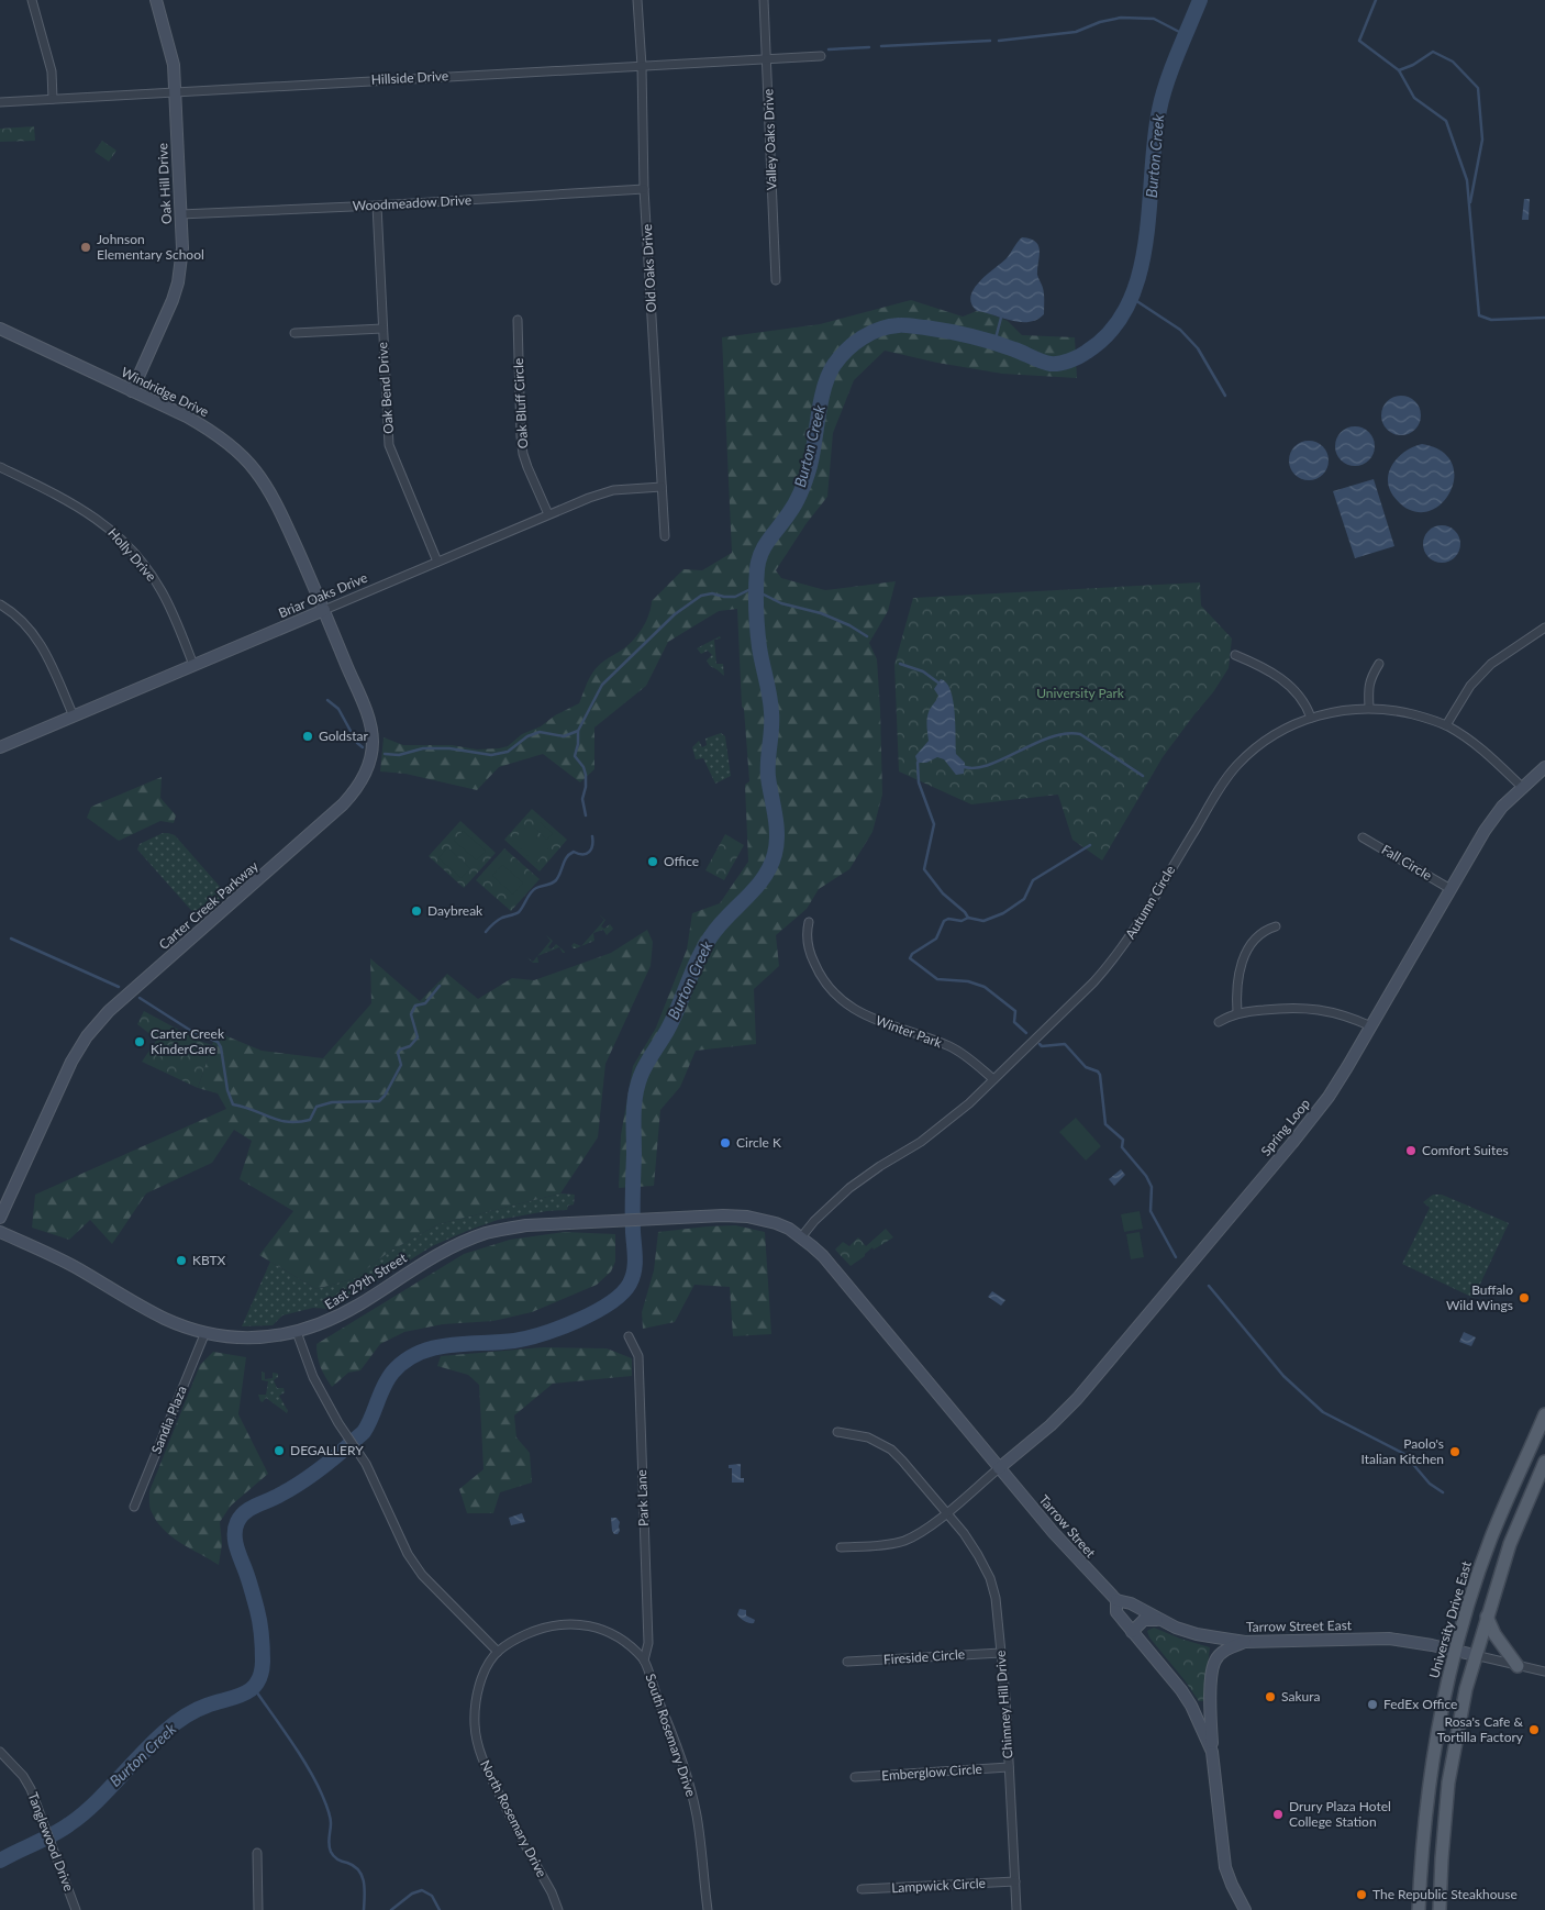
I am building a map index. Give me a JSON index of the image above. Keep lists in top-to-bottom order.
{
  "streets": {
    "main road": ["University Drive East"],
    "street": [
      "Hillside Drive",
      "Valley Oaks Drive",
      "Oak Hill Drive",
      "Woodmeadow Drive",
      "Old Oaks Drive",
      "Oak Bend Drive",
      "Windridge Drive",
      "Oak Bluff Circle",
      "Holly Drive",
      "Briar Oaks Drive",
      "Fall Circle",
      "Autumn Circle",
      "Carter Creek Parkway",
      "Winter Park",
      "Spring Loop",
      "East 29th Street",
      "Sandia Plaza",
      "Park Lane",
      "Tarrow Street",
      "Tarrow Street East",
      "Fireside Circle",
      "Chimney Hill Drive",
      "South Rosemary Drive",
      "Emberglow Circle",
      "North Rosemary Drive",
      "Tanglewood Drive",
      "Lampwick Circle"
    ]
  },
  "crossings": [
    ["Hillside Drive", "Valley Oaks Drive"],
    ["Hillside Drive", "Oak Hill Drive"],
    ["Hillside Drive", "Old Oaks Drive"],
    ["Oak Hill Drive", "Woodmeadow Drive"],
    ["Oak Hill Drive", "Windridge Drive"],
    ["Woodmeadow Drive", "Old Oaks Drive"],
    ["Woodmeadow Drive", "Oak Bend Drive"],
    ["Old Oaks Drive", "Briar Oaks Drive"],
    ["Oak Bend Drive", "Briar Oaks Drive"],
    ["Windridge Drive", "Briar Oaks Drive"],
    ["Windridge Drive", "Carter Creek Parkway"],
    ["Oak Bluff Circle", "Briar Oaks Drive"],
    ["Holly Drive", "Briar Oaks Drive"],
    ["Briar Oaks Drive", "Carter Creek Parkway"],
    ["Fall Circle", "Spring Loop"],
    ["Autumn Circle", "Winter Park"],
    ["Autumn Circle", "Spring Loop"],
    ["Autumn Circle", "Tarrow Street"],
    ["Spring Loop", "Tarrow Street"],
    ["East 29th Street", "Sandia Plaza"],
    ["East 29th Street", "Tarrow Street"],
    ["Park Lane", "South Rosemary Drive"],
    ["Tarrow Street", "Tarrow Street East"],
    ["University Drive East", "Tarrow Street East"],
    ["Fireside Circle", "Chimney Hill Drive"],
    ["Chimney Hill Drive", "Emberglow Circle"],
    ["Chimney Hill Drive", "Lampwick Circle"],
    ["South Rosemary Drive", "North Rosemary Drive"]
  ],
  "water": ["Burton Creek"],
  "parks": ["University Park"],
  "places": [
    "Johnson Elementary School",
    "Goldstar",
    "Office",
    "Daybreak",
    "Carter Creek KinderCare",
    "Circle K",
    "Comfort Suites",
    "KBTX",
    "Buffalo Wild Wings",
    "DEGALLERY",
    "Paolo's Italian Kitchen",
    "Sakura",
    "FedEx Office",
    "Rosa's Cafe & Tortilla Factory",
    "Drury Plaza Hotel College Station",
    "The Republic Steakhouse"
  ]
}
